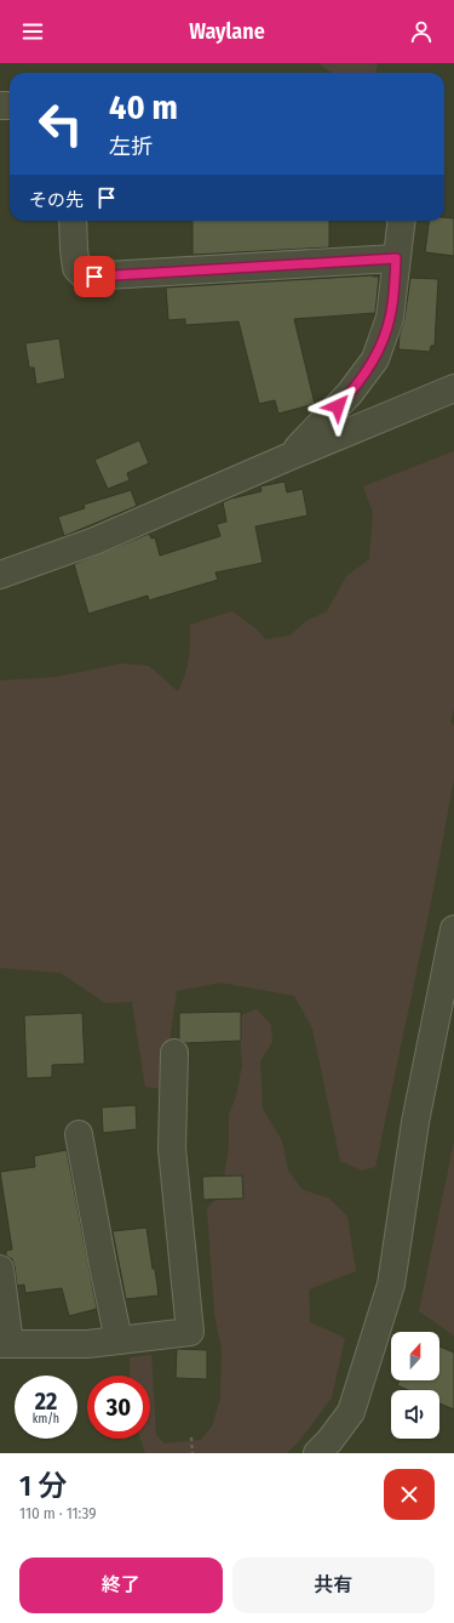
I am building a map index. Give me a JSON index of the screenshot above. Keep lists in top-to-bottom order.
{
  "north": "top",
  "page": {
    "header": "Waylane",
    "turn": ["40 m", "左折"],
    "then": "その先",
    "speed": "22 km/h",
    "limit": "30",
    "heading": ["1 分", "110 m · 11:39"],
    "buttons": ["終了", "共有"]
  }
}
